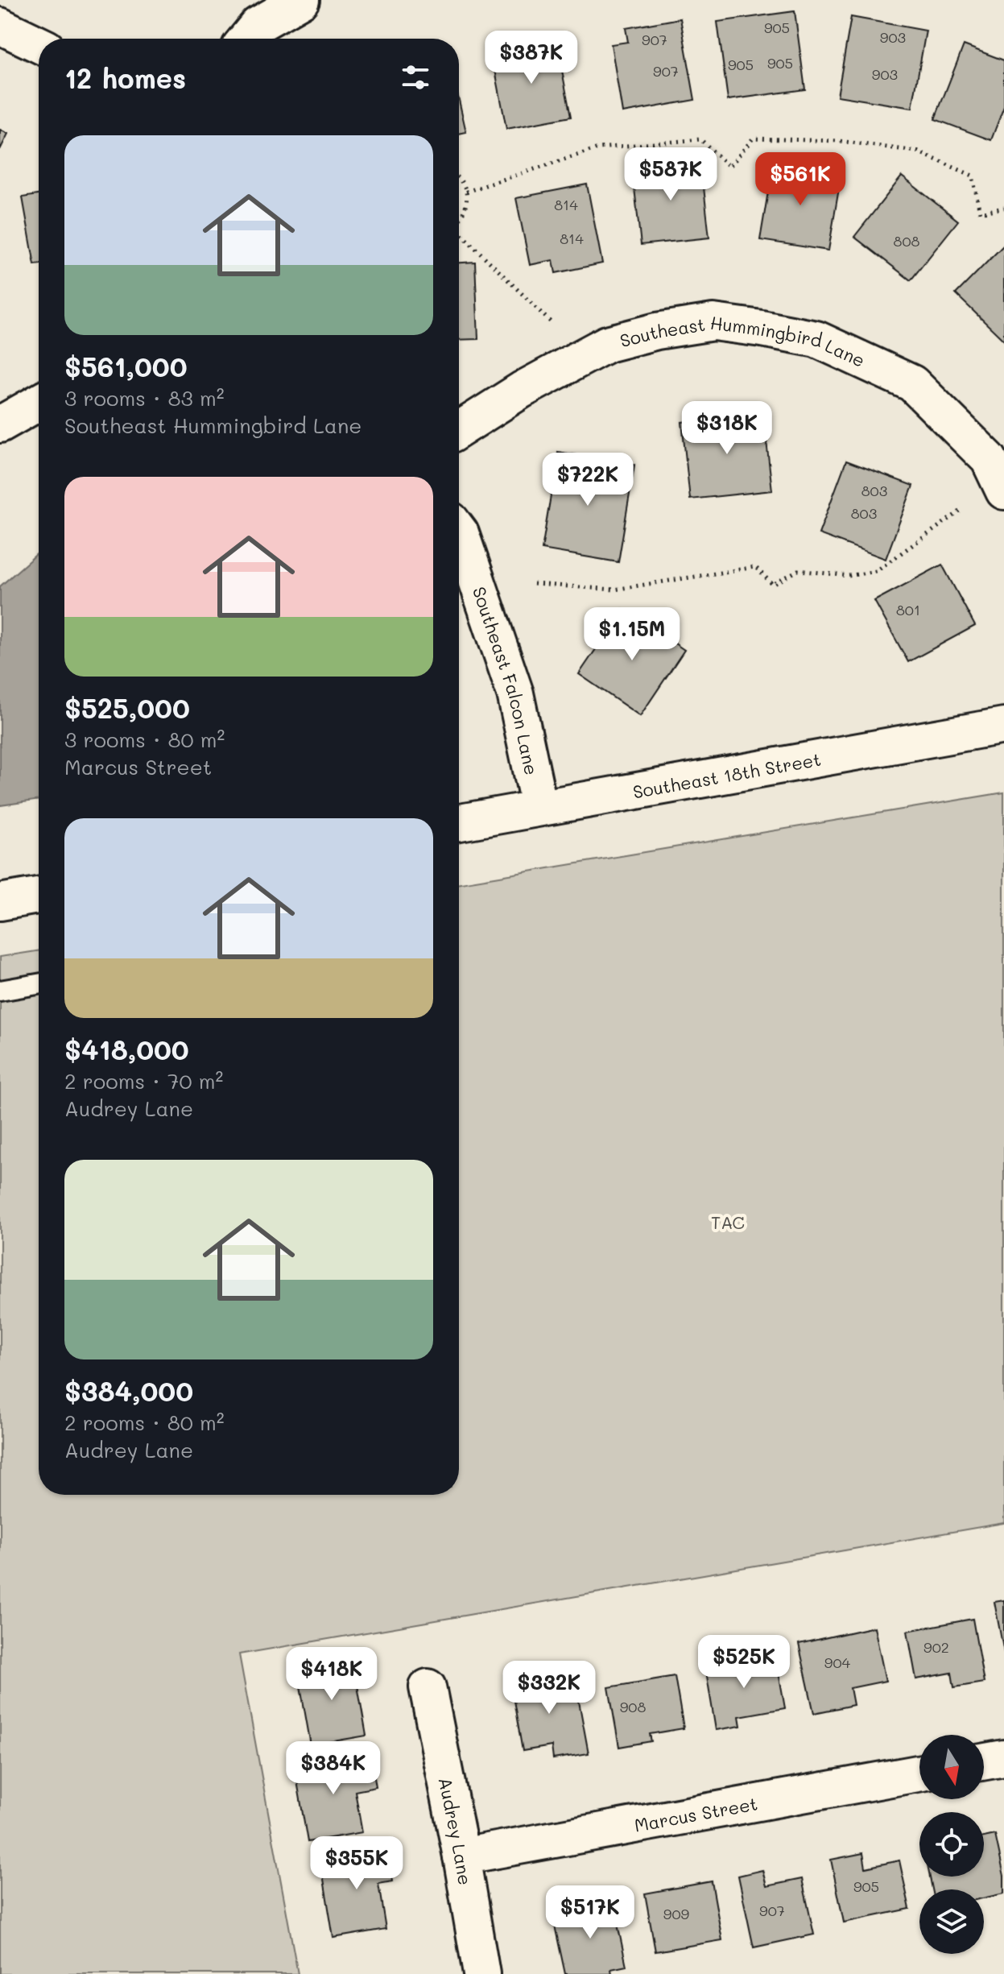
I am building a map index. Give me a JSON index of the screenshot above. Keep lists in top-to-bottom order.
{
  "streets": {
    "street": [
      "Southeast Hummingbird Lane",
      "Southeast Falcon Lane",
      "Southeast 18th Street",
      "Marcus Street",
      "Audrey Lane"
    ]
  },
  "crossings": [
    ["Southeast Falcon Lane", "Southeast 18th Street"],
    ["Marcus Street", "Audrey Lane"]
  ],
  "parks": ["TAC"],
  "house_numbers": [
    "905",
    "903",
    "907",
    "905",
    "905",
    "907",
    "903",
    "814",
    "814",
    "808",
    "803",
    "803",
    "801",
    "902",
    "904",
    "908",
    "905",
    "907",
    "909"
  ],
  "north": "bottom",
  "page": {
    "price": [
      "$387K",
      "$587K",
      "$561K",
      "$318K",
      "$722K",
      "$1.15M",
      "$525K",
      "$418K",
      "$332K",
      "$384K",
      "$355K",
      "$517K"
    ],
    "heading": "12 homes",
    "list": [
      {
        "name": "$561,000",
        "note": "3 rooms · 83 m² · Southeast Hummingbird Lane"
      },
      {
        "name": "$525,000",
        "note": "3 rooms · 80 m² · Marcus Street"
      },
      {
        "name": "$418,000",
        "note": "2 rooms · 70 m² · Audrey Lane"
      },
      {
        "name": "$384,000",
        "note": "2 rooms · 80 m² · Audrey Lane"
      }
    ]
  }
}
